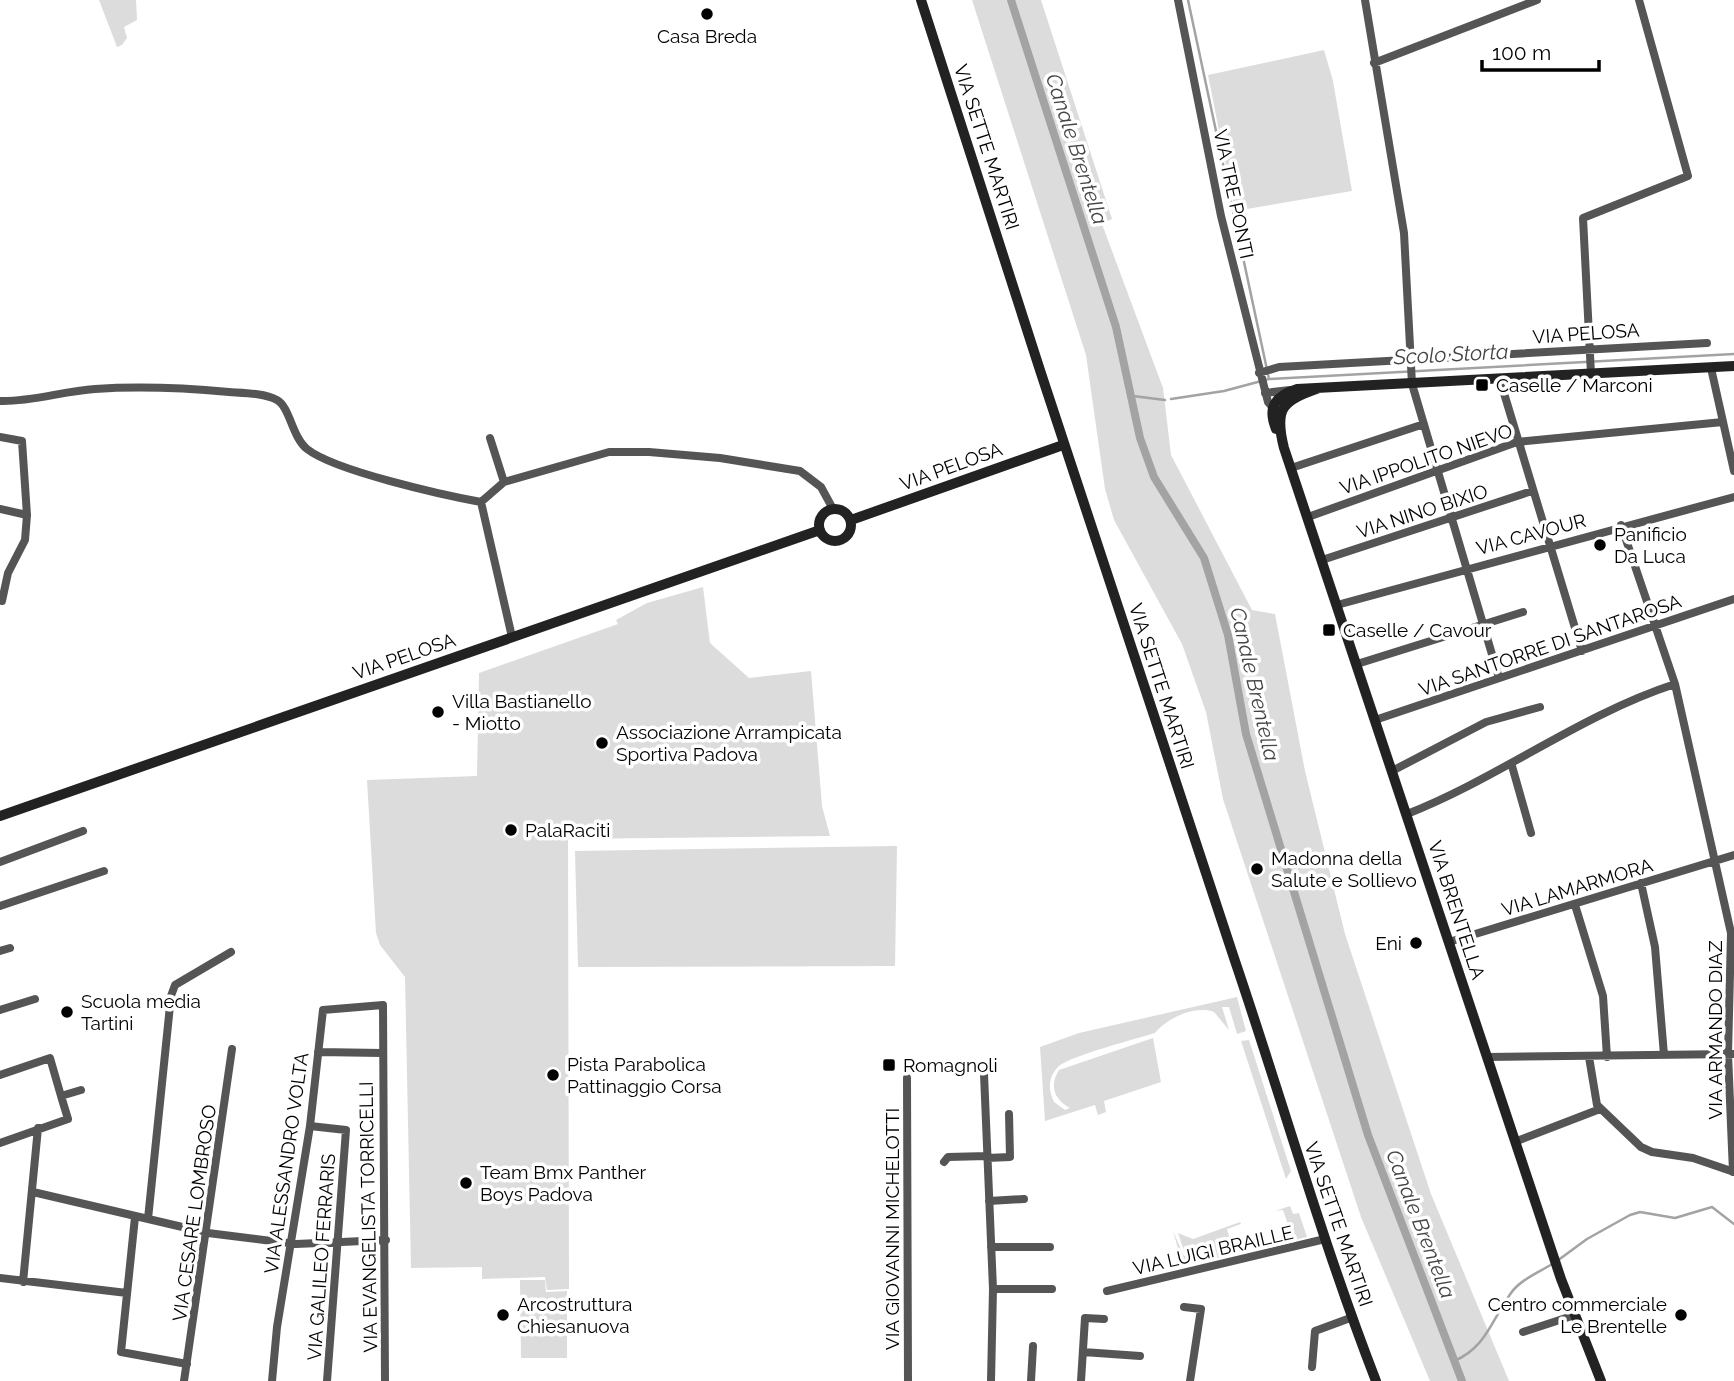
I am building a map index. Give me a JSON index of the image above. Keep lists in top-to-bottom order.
{
  "streets": {
    "main road": ["VIA SETTE MARTIRI", "VIA PELOSA", "VIA BRENTELLA"],
    "street": [
      "VIA TRE PONTI",
      "VIA IPPOLITO NIEVO",
      "VIA NINO BIXIO",
      "VIA CAVOUR",
      "VIA SANTORRE DI SANTAROSA",
      "VIA LAMARMORA",
      "VIA ARMANDO DIAZ",
      "VIA ALESSANDRO VOLTA",
      "VIA CESARE LOMBROSO",
      "VIA EVANGELISTA TORRICELLI",
      "VIA GIOVANNI MICHELOTTI",
      "VIA LUIGI BRAILLE",
      "VIA GALILEO FERRARIS"
    ]
  },
  "crossings": [
    ["VIA SETTE MARTIRI", "VIA PELOSA"],
    ["VIA SETTE MARTIRI", "VIA LUIGI BRAILLE"],
    ["VIA TRE PONTI", "VIA PELOSA"],
    ["VIA IPPOLITO NIEVO", "VIA BRENTELLA"],
    ["VIA NINO BIXIO", "VIA BRENTELLA"],
    ["VIA CAVOUR", "VIA BRENTELLA"],
    ["VIA CAVOUR", "VIA ARMANDO DIAZ"],
    ["VIA SANTORRE DI SANTAROSA", "VIA BRENTELLA"],
    ["VIA SANTORRE DI SANTAROSA", "VIA ARMANDO DIAZ"],
    ["VIA LAMARMORA", "VIA BRENTELLA"],
    ["VIA LAMARMORA", "VIA ARMANDO DIAZ"],
    ["VIA ALESSANDRO VOLTA", "VIA EVANGELISTA TORRICELLI"],
    ["VIA ALESSANDRO VOLTA", "VIA GALILEO FERRARIS"]
  ],
  "water": ["Canale Brentella", "Scolo Storta"],
  "places": {
    "other": [
      "Casa Breda",
      "Panificio Da Luca",
      "Villa Bastianello - Miotto",
      "Associazione Arrampicata Sportiva Padova",
      "PalaRaciti",
      "Madonna della Salute e Sollievo",
      "Eni",
      "Scuola media Tartini",
      "Pista Parabolica Pattinaggio Corsa",
      "Team Bmx Panther Boys Padova",
      "Arcostruttura Chiesanuova",
      "Centro commerciale Le Brentelle"
    ],
    "transit": ["Caselle / Marconi", "Caselle / Cavour", "Romagnoli"]
  },
  "scale_bar": "100 m"
}
